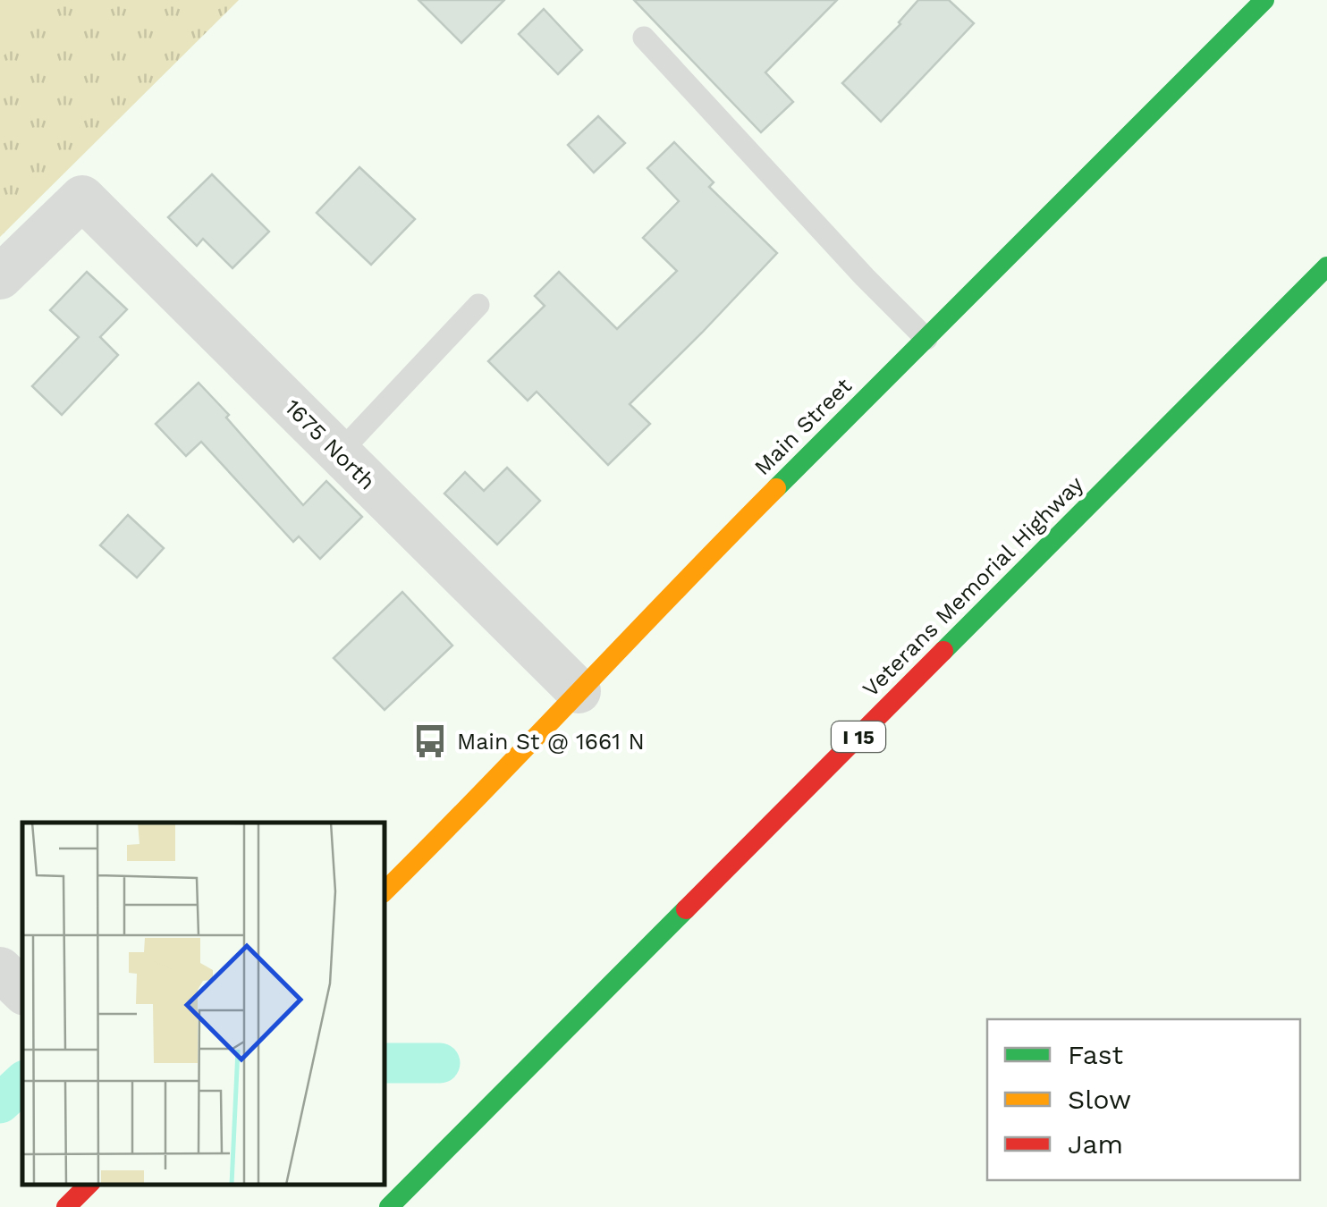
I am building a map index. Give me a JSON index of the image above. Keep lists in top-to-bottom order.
{
  "streets": {
    "main road": ["Main Street", "Veterans Memorial Highway", "I 15"],
    "street": ["1675 North"]
  },
  "crossings": [
    ["Main Street", "1675 North"]
  ],
  "places": {
    "bus stop": ["Main St @ 1661 N"]
  },
  "legend": ["Fast", "Slow", "Jam"]
}
